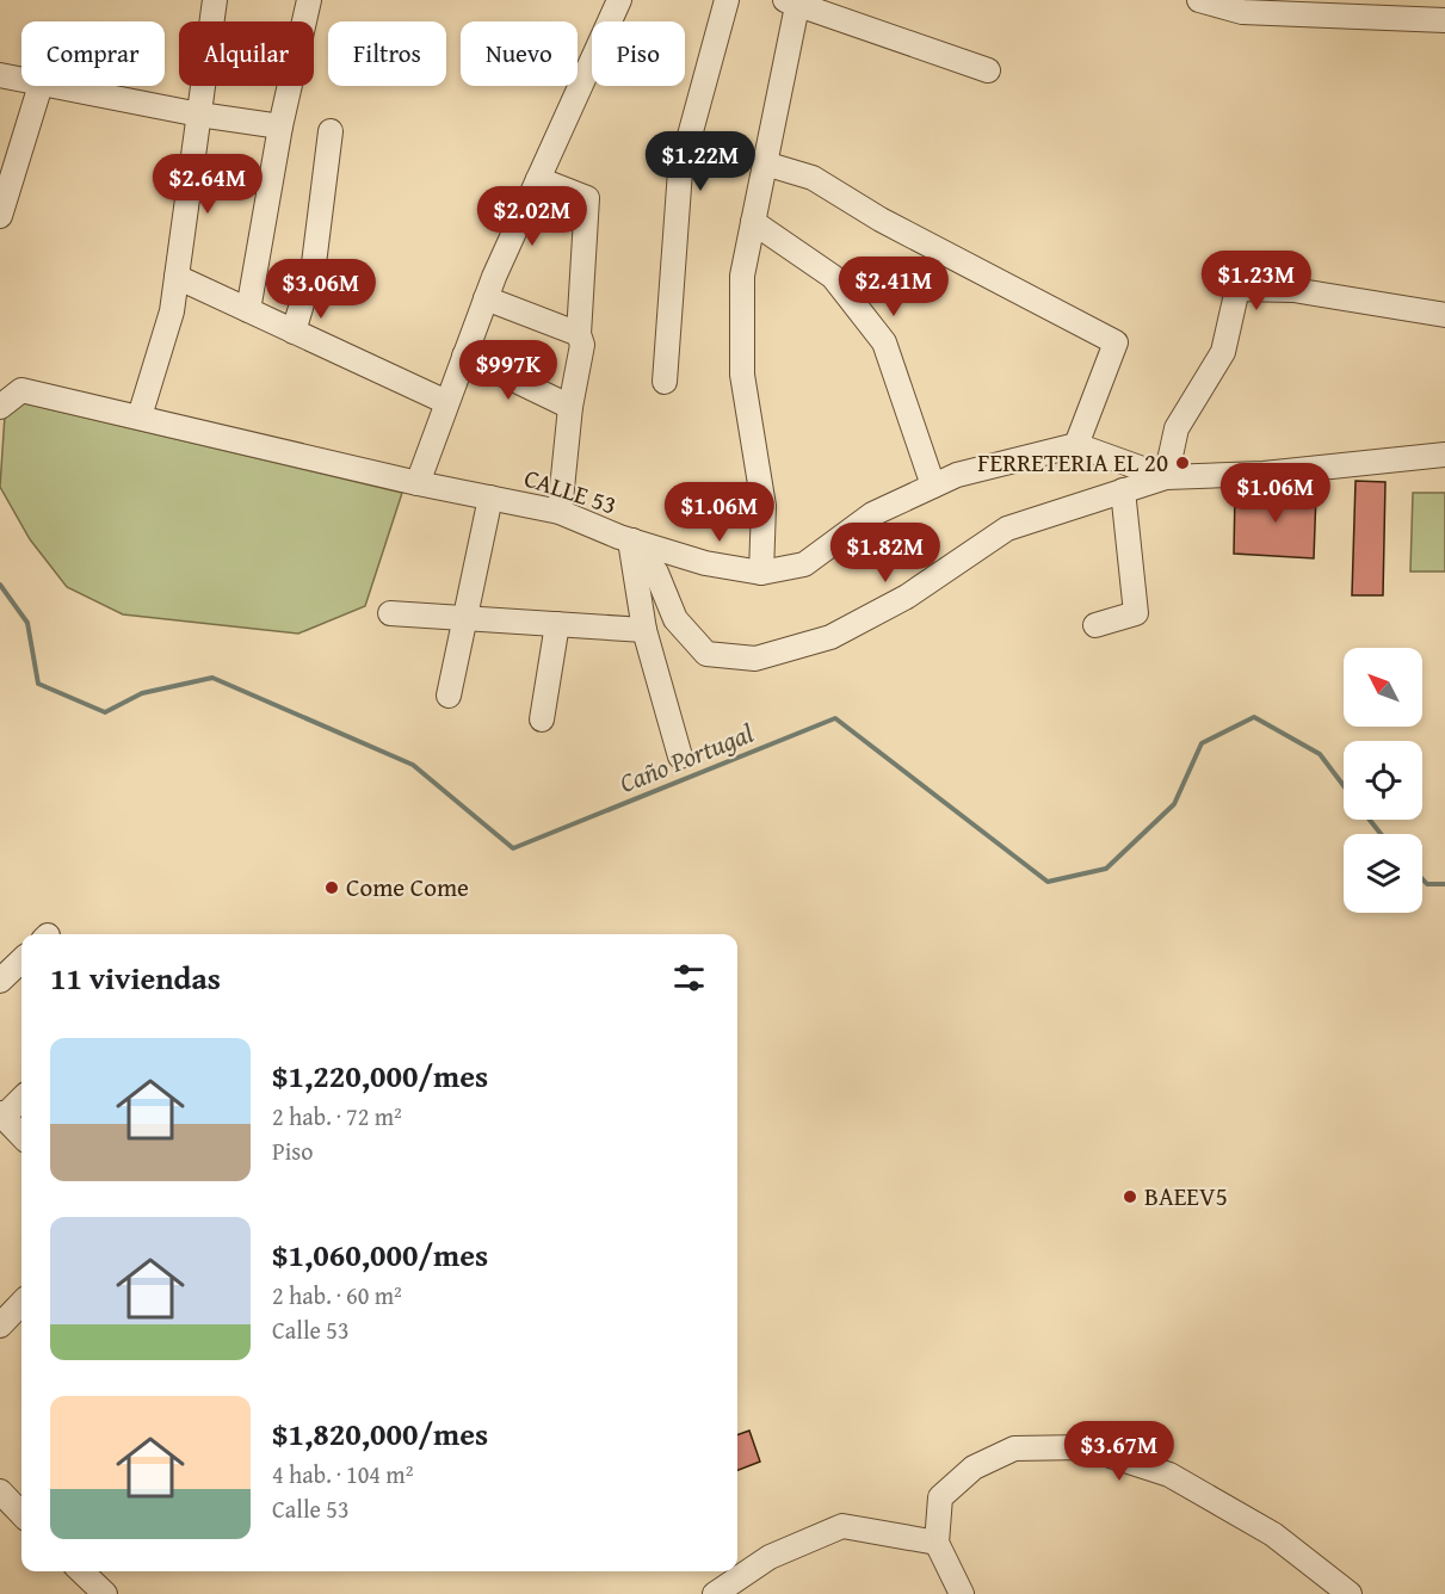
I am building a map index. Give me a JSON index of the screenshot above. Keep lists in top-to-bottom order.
{
  "streets": {
    "street": ["CALLE 53"]
  },
  "water": ["Caño Portugal"],
  "places": ["FERRETERIA EL 20", "Come Come", "BAEEV5"],
  "north": "top left",
  "page": {
    "chip": [
      "Comprar",
      "Alquilar",
      "Filtros",
      "Nuevo",
      "Piso"
    ],
    "price": [
      "$1.22M",
      "$2.64M",
      "$2.02M",
      "$1.23M",
      "$2.41M",
      "$3.06M",
      "$997K",
      "$1.06M",
      "$1.06M",
      "$1.82M",
      "$3.67M"
    ],
    "heading": "11 viviendas",
    "list": [
      {
        "name": "$1,220,000/mes",
        "note": "2 hab. · 72 m² · Piso"
      },
      {
        "name": "$1,060,000/mes",
        "note": "2 hab. · 60 m² · Calle 53"
      },
      {
        "name": "$1,820,000/mes",
        "note": "4 hab. · 104 m² · Calle 53"
      }
    ]
  }
}
